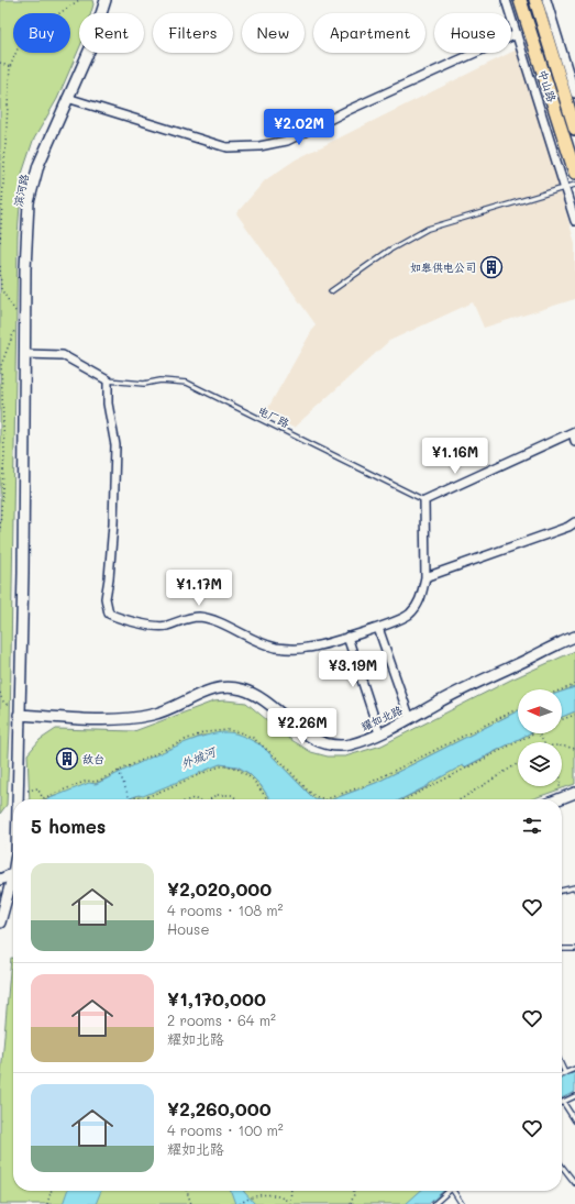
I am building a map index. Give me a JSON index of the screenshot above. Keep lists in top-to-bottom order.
{
  "streets": {
    "main road": ["中山路"],
    "street": ["滨河路", "耀如北路"],
    "lane": ["电厂路"]
  },
  "crossings": [
    ["滨河路", "耀如北路"]
  ],
  "water": ["外城河"],
  "places": {
    "building": ["如皋供电公司", "敌台"]
  },
  "north": "left",
  "page": {
    "chip": [
      "Buy",
      "Rent",
      "Filters",
      "New",
      "Apartment",
      "House"
    ],
    "price": [
      "¥2.02M",
      "¥1.16M",
      "¥1.17M",
      "¥3.19M",
      "¥2.26M"
    ],
    "heading": "5 homes",
    "list": [
      {
        "name": "¥2,020,000",
        "note": "4 rooms · 108 m² · House"
      },
      {
        "name": "¥1,170,000",
        "note": "2 rooms · 64 m² · 耀如北路"
      },
      {
        "name": "¥2,260,000",
        "note": "4 rooms · 100 m² · 耀如北路"
      }
    ]
  }
}
